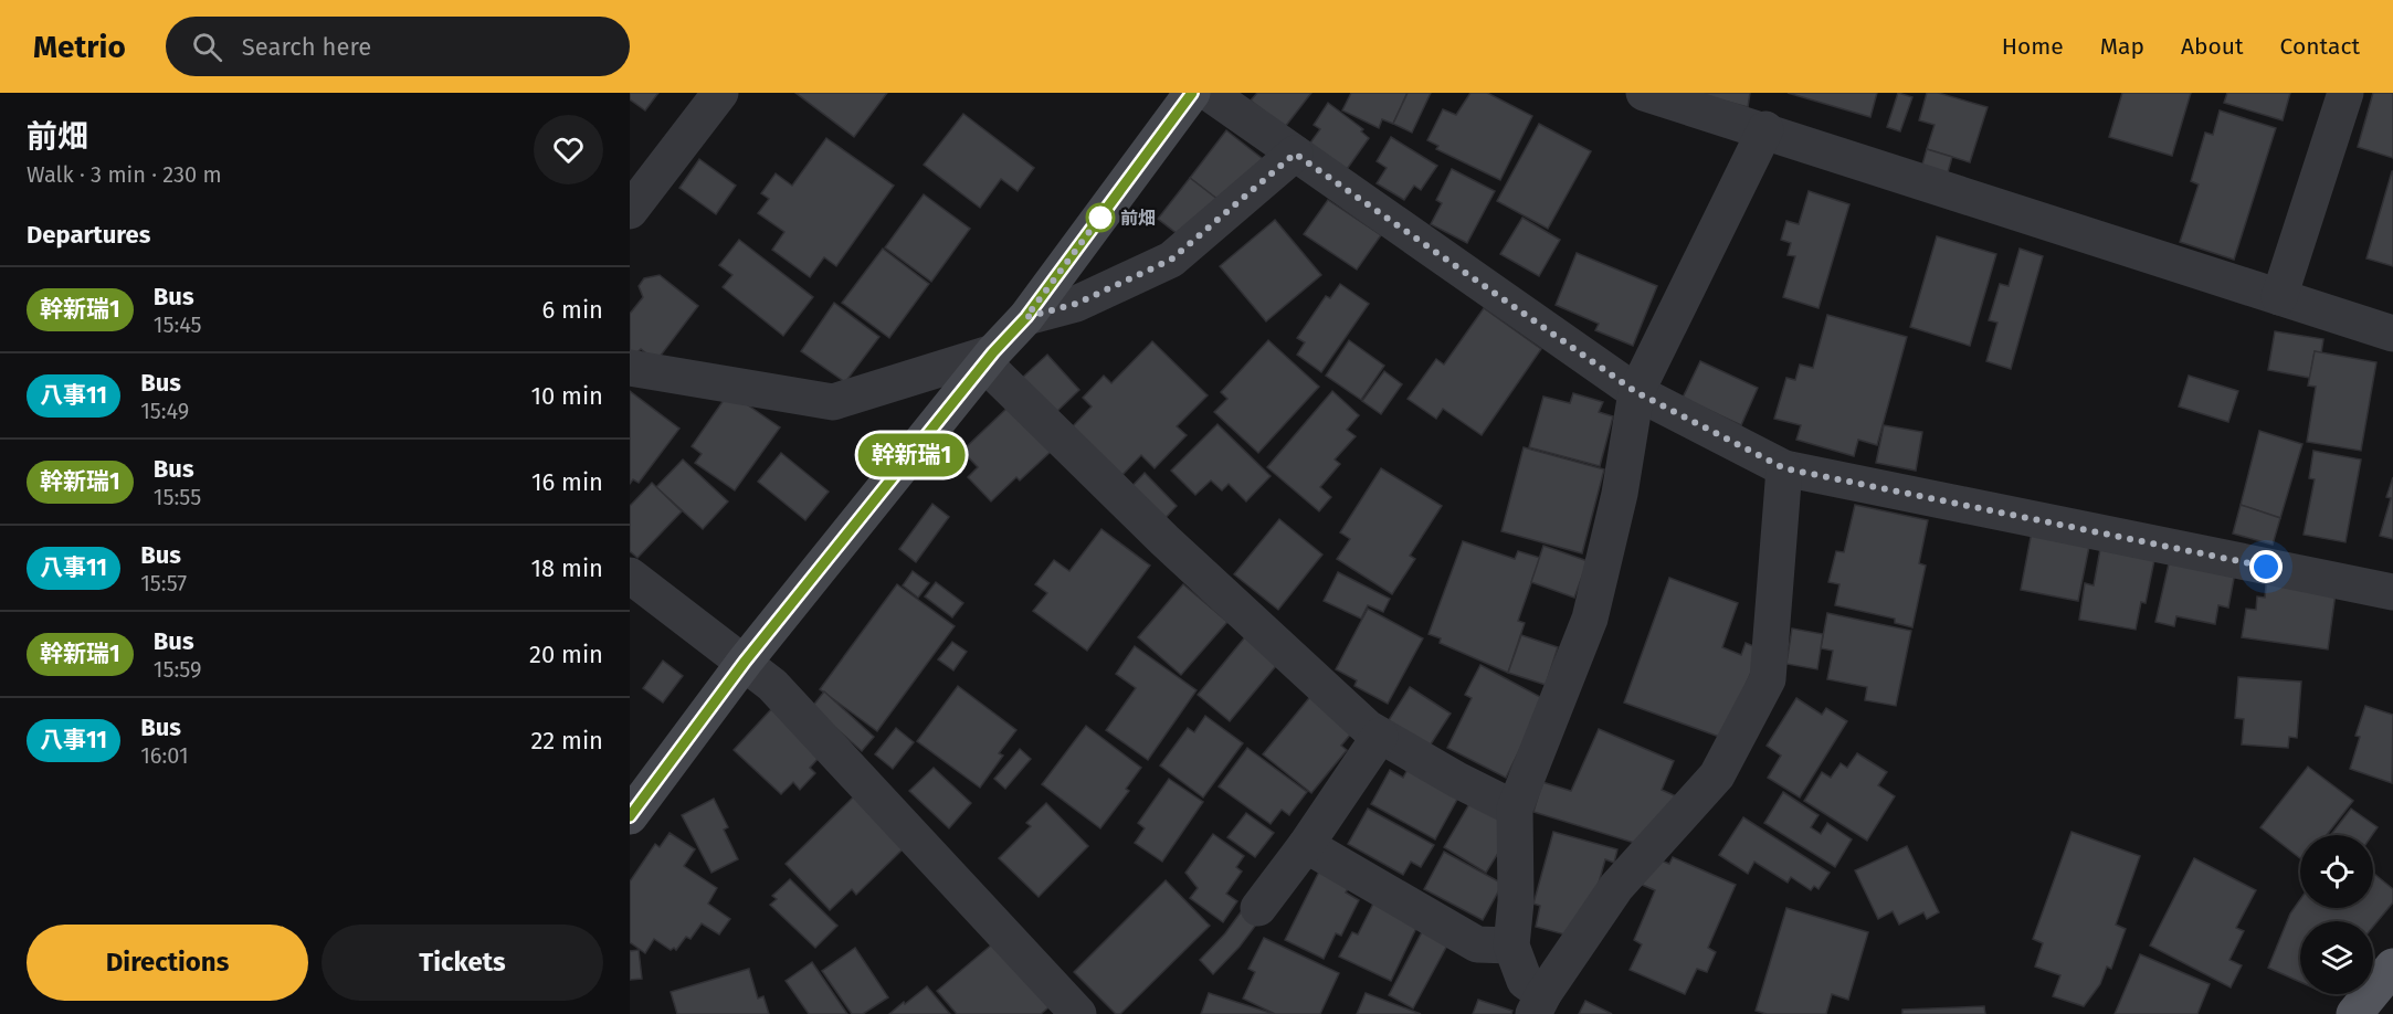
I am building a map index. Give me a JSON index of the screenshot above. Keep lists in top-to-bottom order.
{
  "places": ["前畑"],
  "lines": ["bus line 幹新瑞1"],
  "page": {
    "header": "Metrio",
    "search": "Search here",
    "nav": [
      "Home",
      "Map",
      "About",
      "Contact"
    ],
    "heading": [
      ["前畑", "Walk · 3 min · 230 m"],
      "Departures"
    ],
    "on_map": "幹新瑞1",
    "list": [
      {
        "mark": "幹新瑞1",
        "name": "Bus",
        "note": "15:45",
        "value": "6 min"
      },
      {
        "mark": "八事11",
        "name": "Bus",
        "note": "15:49",
        "value": "10 min"
      },
      {
        "mark": "幹新瑞1",
        "name": "Bus",
        "note": "15:55",
        "value": "16 min"
      },
      {
        "mark": "八事11",
        "name": "Bus",
        "note": "15:57",
        "value": "18 min"
      },
      {
        "mark": "幹新瑞1",
        "name": "Bus",
        "note": "15:59",
        "value": "20 min"
      },
      {
        "mark": "八事11",
        "name": "Bus",
        "note": "16:01",
        "value": "22 min"
      }
    ],
    "buttons": ["Directions", "Tickets"]
  }
}
